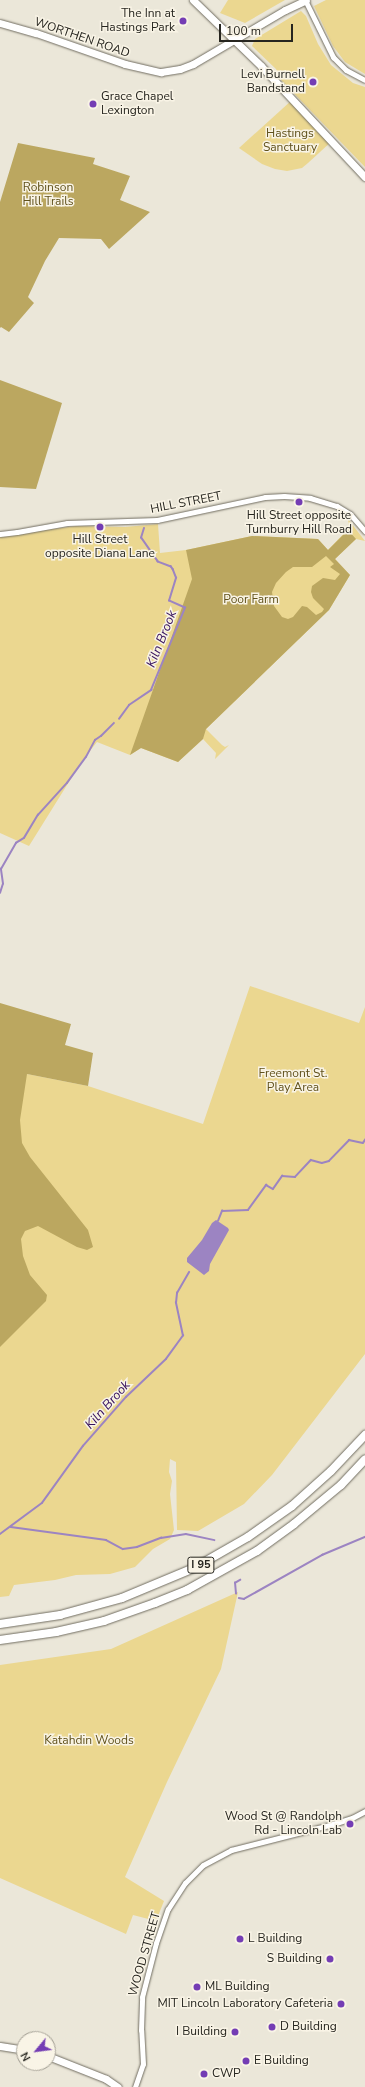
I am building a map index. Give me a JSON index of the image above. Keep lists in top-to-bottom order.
{
  "streets": {
    "highway": ["I 95"],
    "main road": ["WORTHEN ROAD"],
    "street": ["HILL STREET", "WOOD STREET"]
  },
  "water": ["Kiln Brook"],
  "parks": [
    "Hastings Sanctuary",
    "Robinson Hill Trails",
    "Poor Farm",
    "Freemont St. Play Area",
    "Katahdin Woods"
  ],
  "places": [
    "The Inn at Hastings Park",
    "Levi Burnell Bandstand",
    "Grace Chapel Lexington",
    "Hill Street opposite Turnburry Hill Road",
    "Hill Street opposite Diana Lane",
    "Wood St @ Randolph Rd - Lincoln Lab",
    "L Building",
    "S Building",
    "ML Building",
    "MIT Lincoln Laboratory Cafeteria",
    "D Building",
    "I Building",
    "E Building",
    "CWP"
  ],
  "scale_bar": "100 m",
  "north": "bottom left"
}
